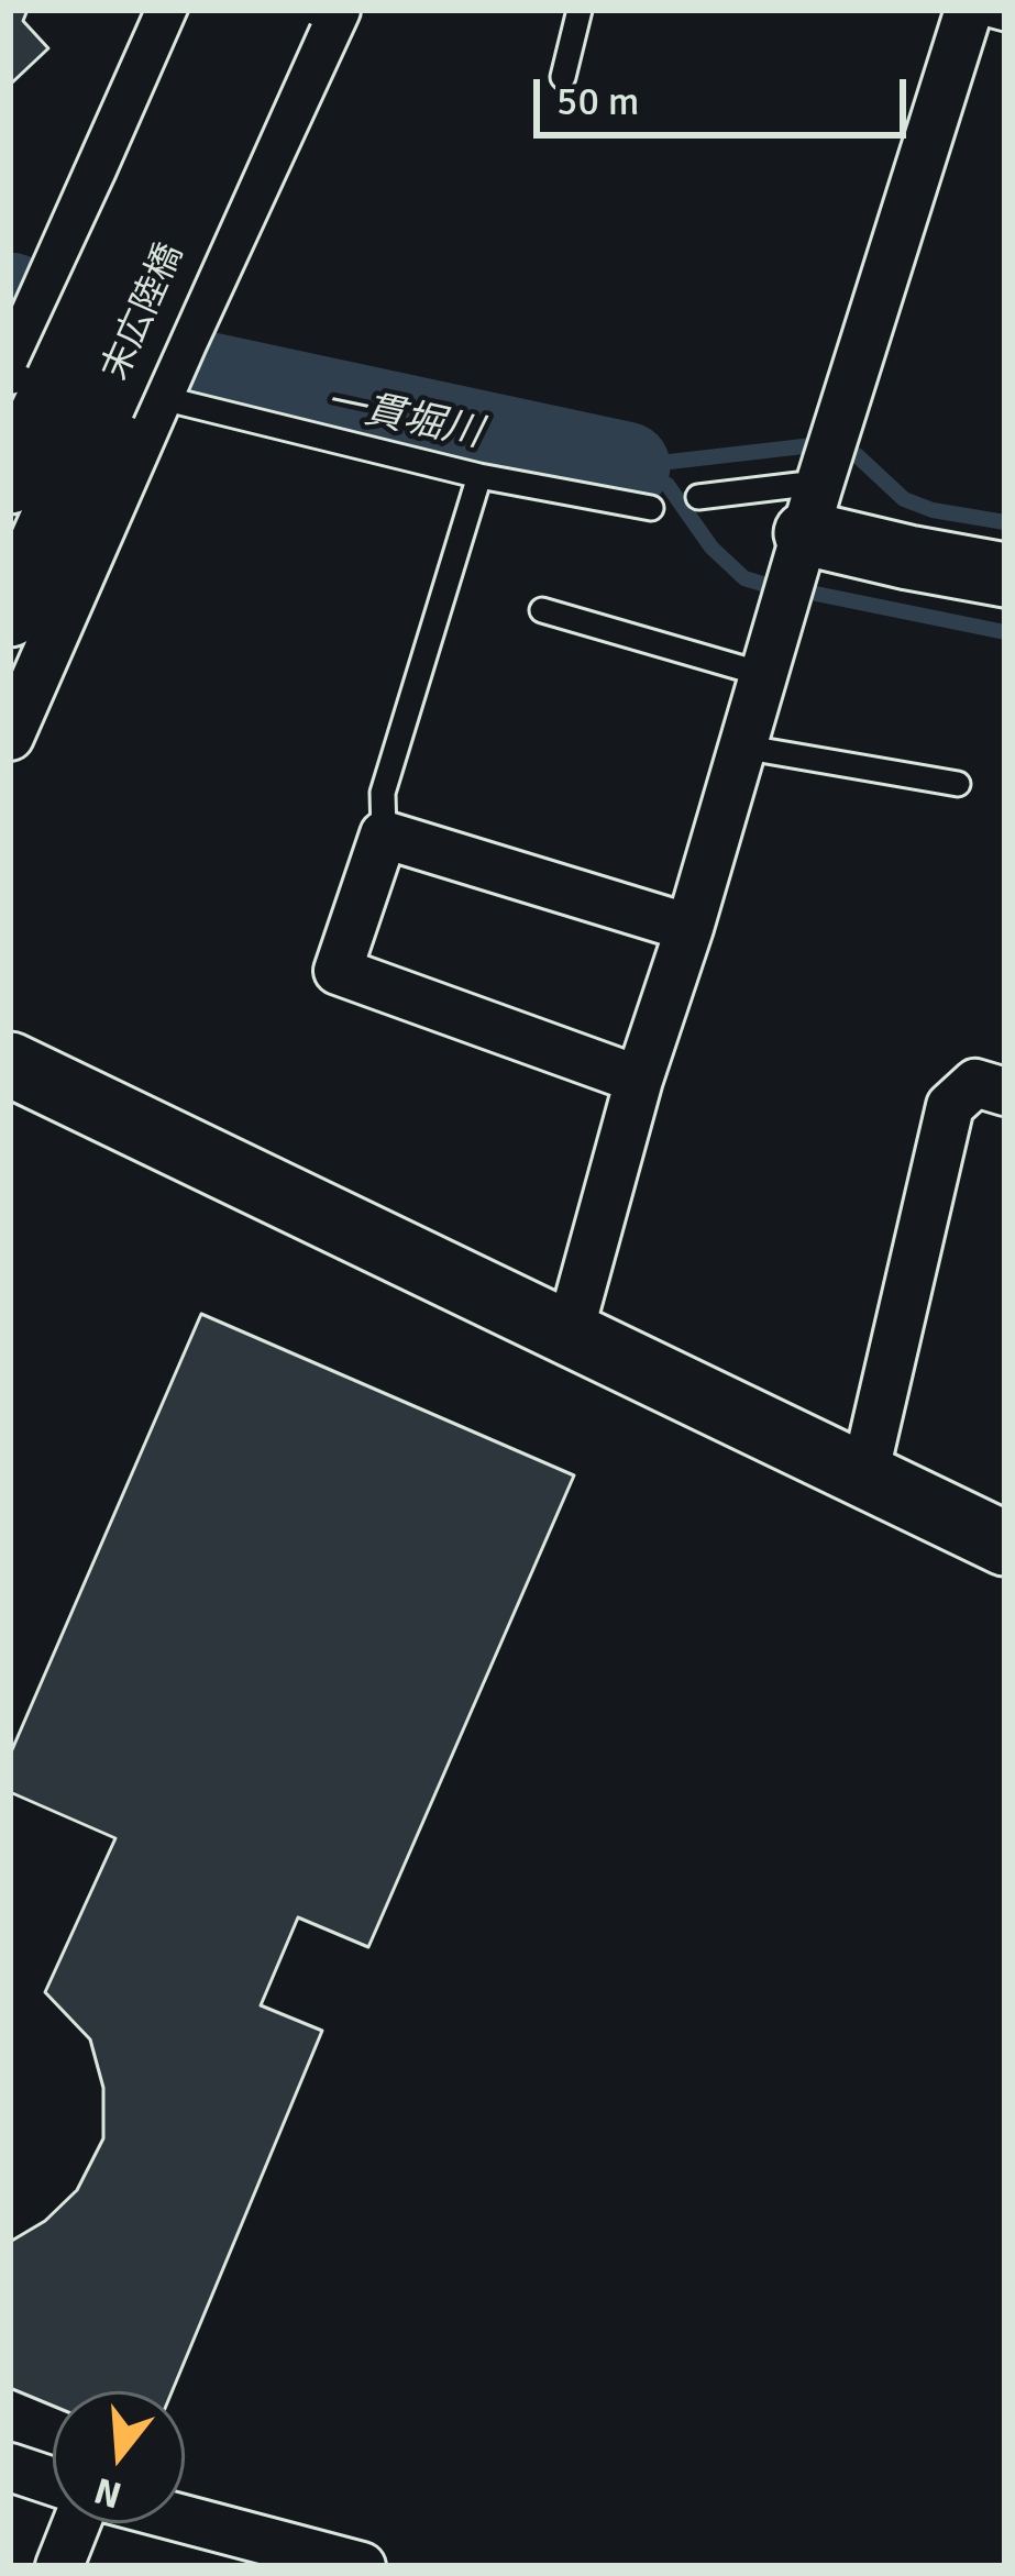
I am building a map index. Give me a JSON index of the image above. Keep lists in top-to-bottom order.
{
  "streets": {
    "street": ["末広陸橋"]
  },
  "water": ["一貫堀川"],
  "scale_bar": "50 m",
  "north": "bottom"
}
